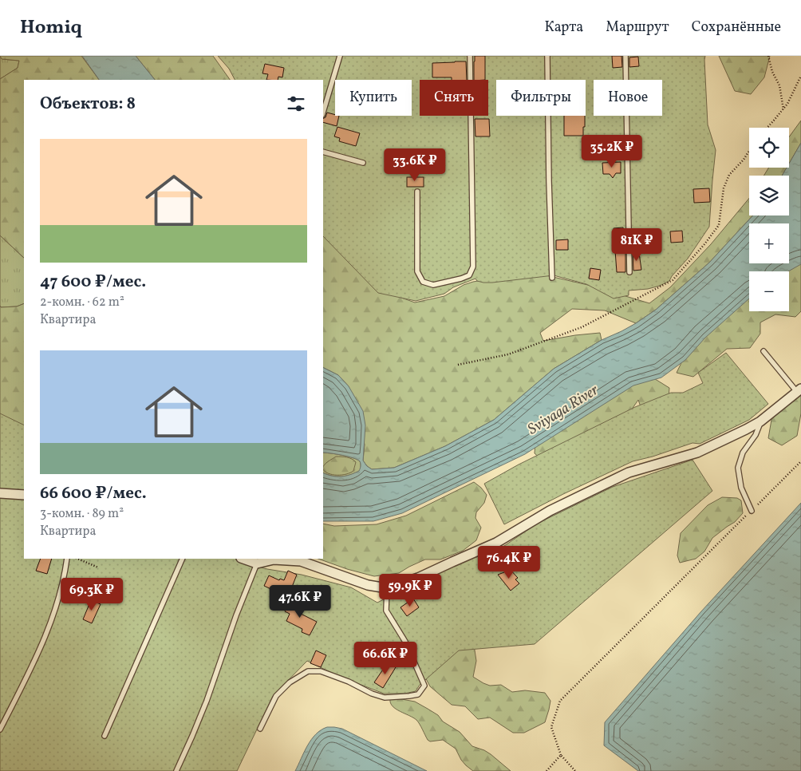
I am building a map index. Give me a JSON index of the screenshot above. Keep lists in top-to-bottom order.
{
  "water": ["Sviyaga River"],
  "page": {
    "header": "Homiq",
    "nav": ["Карта", "Маршрут", "Сохранённые"],
    "chip": [
      "Купить",
      "Снять",
      "Фильтры",
      "Новое"
    ],
    "heading": "Объектов: 8",
    "map_buttons": ["+", "−"],
    "list": [
      {
        "name": "47 600 ₽/мес.",
        "note": "2-комн. · 62 m² · Квартира"
      },
      {
        "name": "66 600 ₽/мес.",
        "note": "3-комн. · 89 m² · Квартира"
      }
    ],
    "price": [
      "35.2K ₽",
      "33.6K ₽",
      "81K ₽",
      "76.4K ₽",
      "59.9K ₽",
      "69.3K ₽",
      "47.6K ₽",
      "66.6K ₽"
    ]
  }
}
